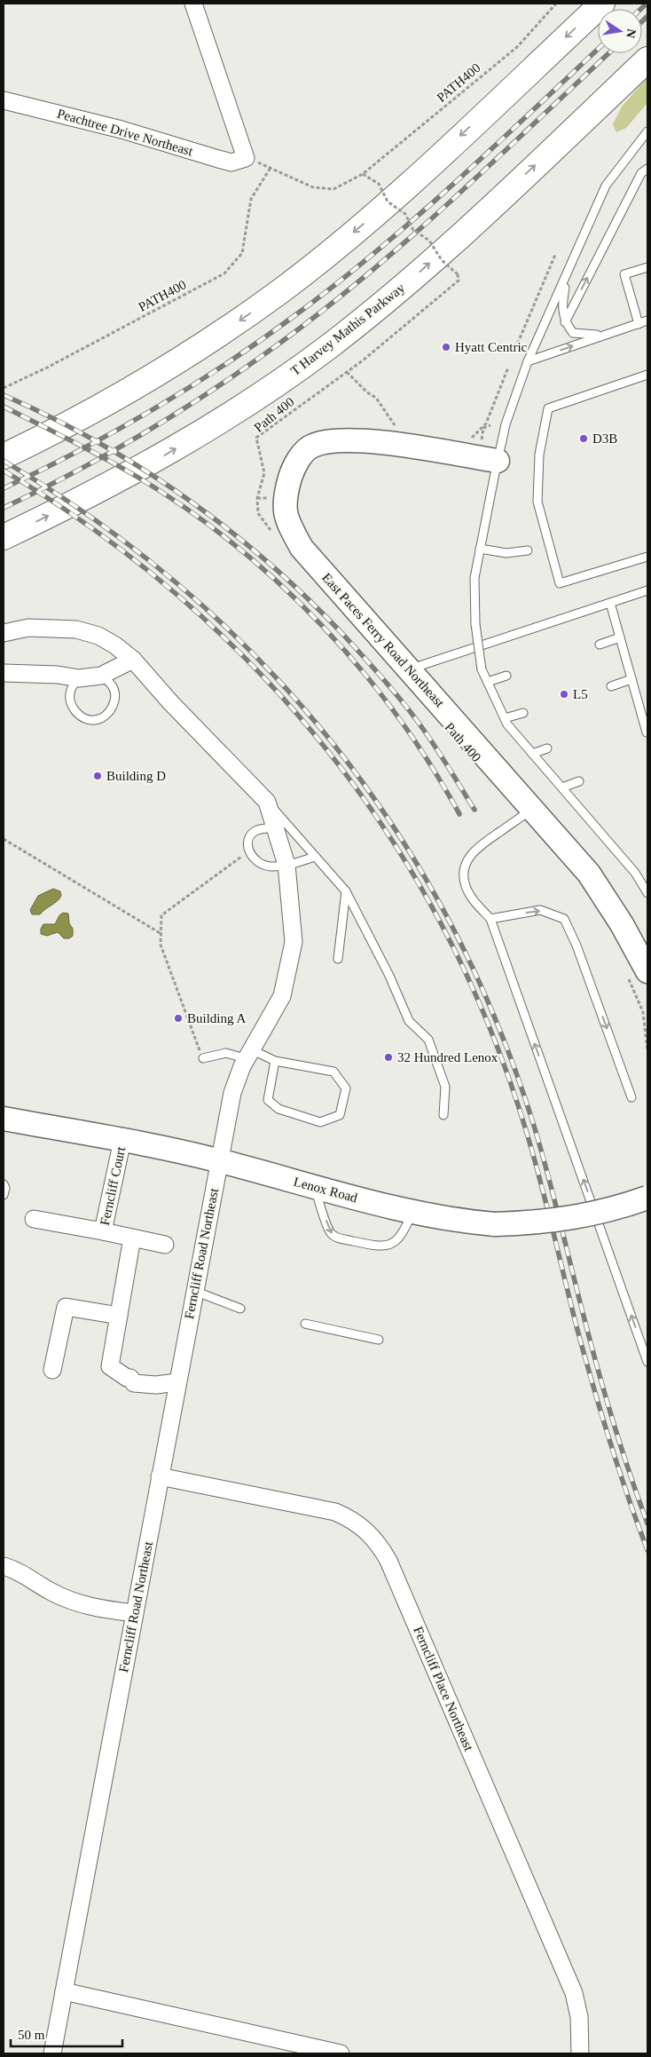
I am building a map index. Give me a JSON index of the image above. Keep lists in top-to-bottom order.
{
  "streets": {
    "highway": ["T Harvey Mathis Parkway"],
    "street": [
      "Peachtree Drive Northeast",
      "East Paces Ferry Road Northeast",
      "Ferncliff Court",
      "Lenox Road",
      "Ferncliff Road Northeast",
      "Ferncliff Place Northeast"
    ],
    "path": ["PATH400", "Path 400"]
  },
  "crossings": [
    ["PATH400", "Peachtree Drive Northeast"],
    ["PATH400", "Path 400"],
    ["Ferncliff Court", "Lenox Road"],
    ["Lenox Road", "Ferncliff Road Northeast"],
    ["Ferncliff Road Northeast", "Ferncliff Place Northeast"]
  ],
  "places": [
    "Hyatt Centric",
    "D3B",
    "L5",
    "Building D",
    "Building A",
    "32 Hundred Lenox"
  ],
  "scale_bar": "50 m",
  "north": "right"
}
